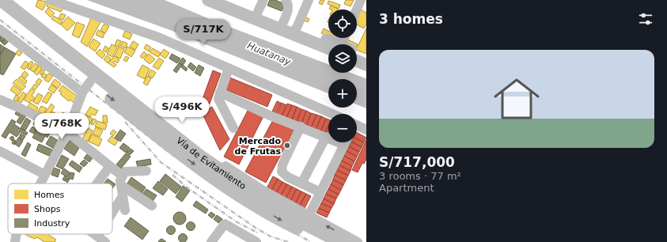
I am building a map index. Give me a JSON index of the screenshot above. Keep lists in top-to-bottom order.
{
  "streets": {
    "highway": ["Vía de Evitamiento"]
  },
  "water": ["Huatanay"],
  "places": ["Mercado de Frutas"],
  "legend": ["Homes", "Shops", "Industry"],
  "page": {
    "heading": "3 homes",
    "map_buttons": ["+", "−"],
    "price": ["S/717K", "S/496K", "S/768K"],
    "list": [
      {
        "name": "S/717,000",
        "note": "3 rooms · 77 m² · Apartment"
      }
    ]
  }
}
